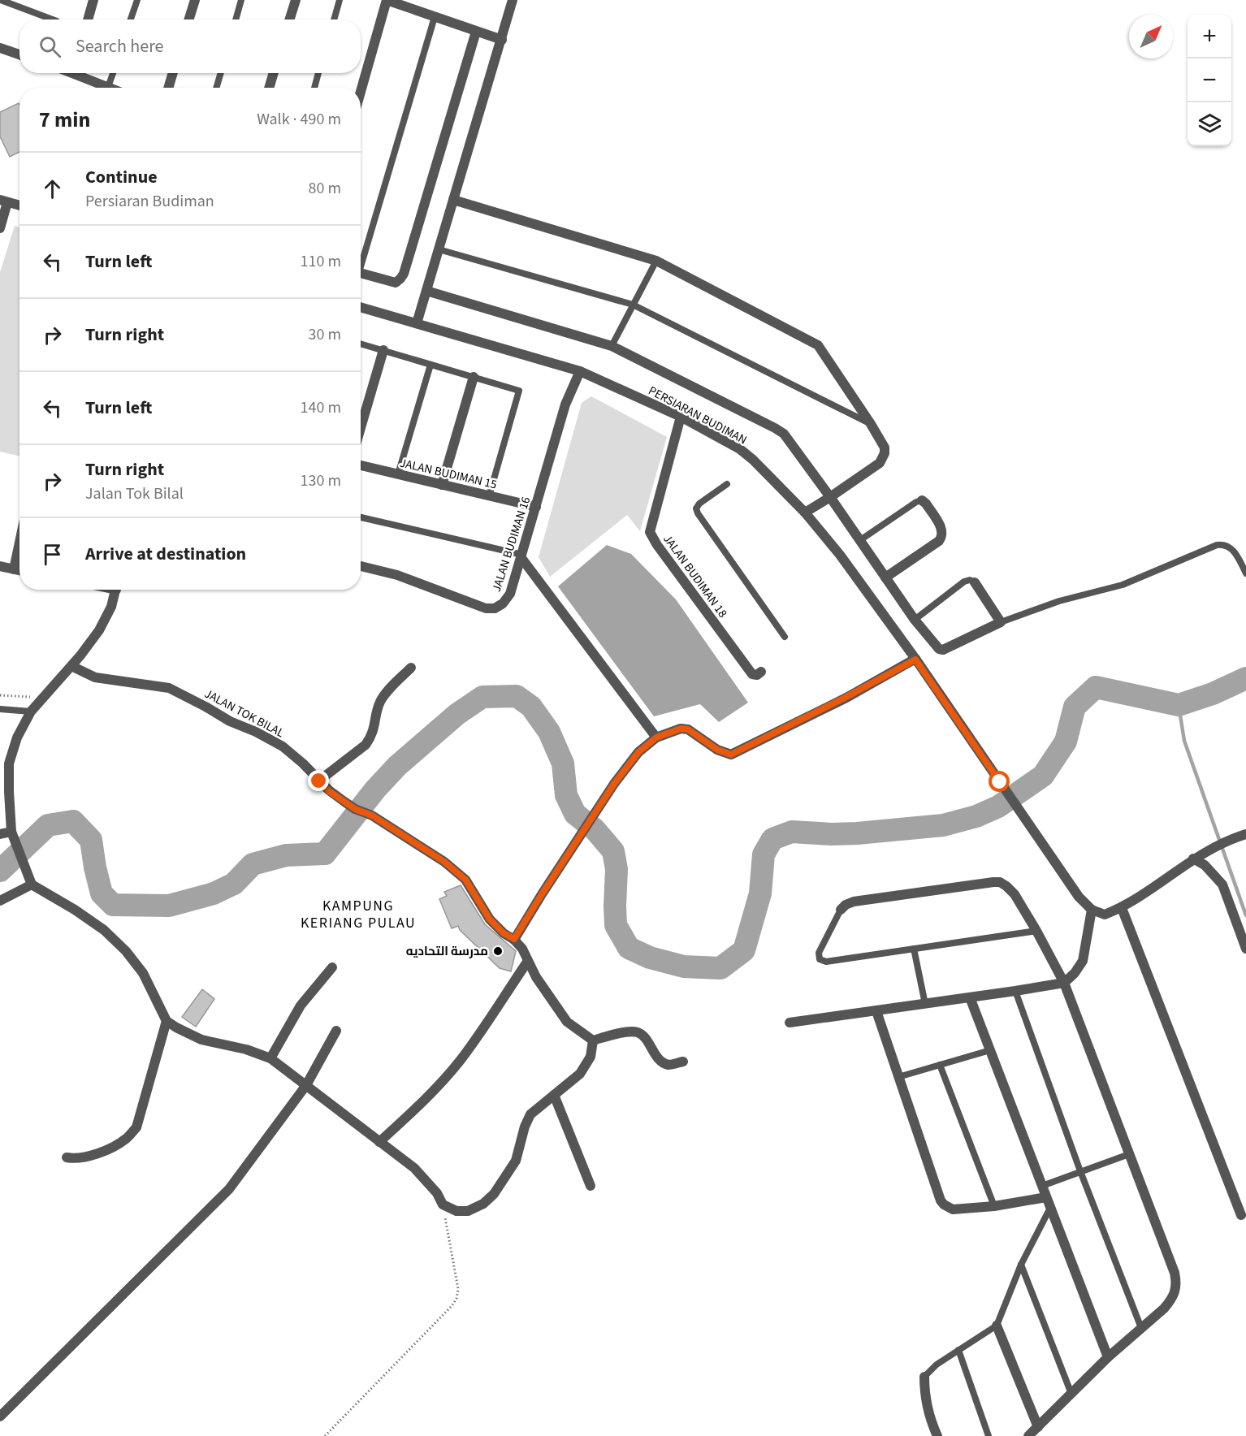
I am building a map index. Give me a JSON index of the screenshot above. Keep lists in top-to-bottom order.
{
  "streets": {
    "street": [
      "PERSIARAN BUDIMAN",
      "JALAN BUDIMAN 15",
      "JALAN BUDIMAN 16",
      "JALAN BUDIMAN 18",
      "JALAN TOK BILAL"
    ]
  },
  "crossings": [
    ["PERSIARAN BUDIMAN", "JALAN BUDIMAN 16"],
    ["PERSIARAN BUDIMAN", "JALAN BUDIMAN 18"],
    ["JALAN BUDIMAN 15", "JALAN BUDIMAN 16"]
  ],
  "districts": ["KAMPUNG KERIANG PULAU"],
  "places": ["مدرسة التحاديه"],
  "north": "top right",
  "page": {
    "map_buttons": ["+", "−"],
    "search": "Search here",
    "heading": ["7 min", "Walk · 490 m"],
    "list": [
      ["Continue", "Persiaran Budiman", "80 m"],
      ["Turn left", "110 m"],
      ["Turn right", "30 m"],
      ["Turn left", "140 m"],
      ["Turn right", "Jalan Tok Bilal", "130 m"],
      "Arrive at destination"
    ]
  }
}
